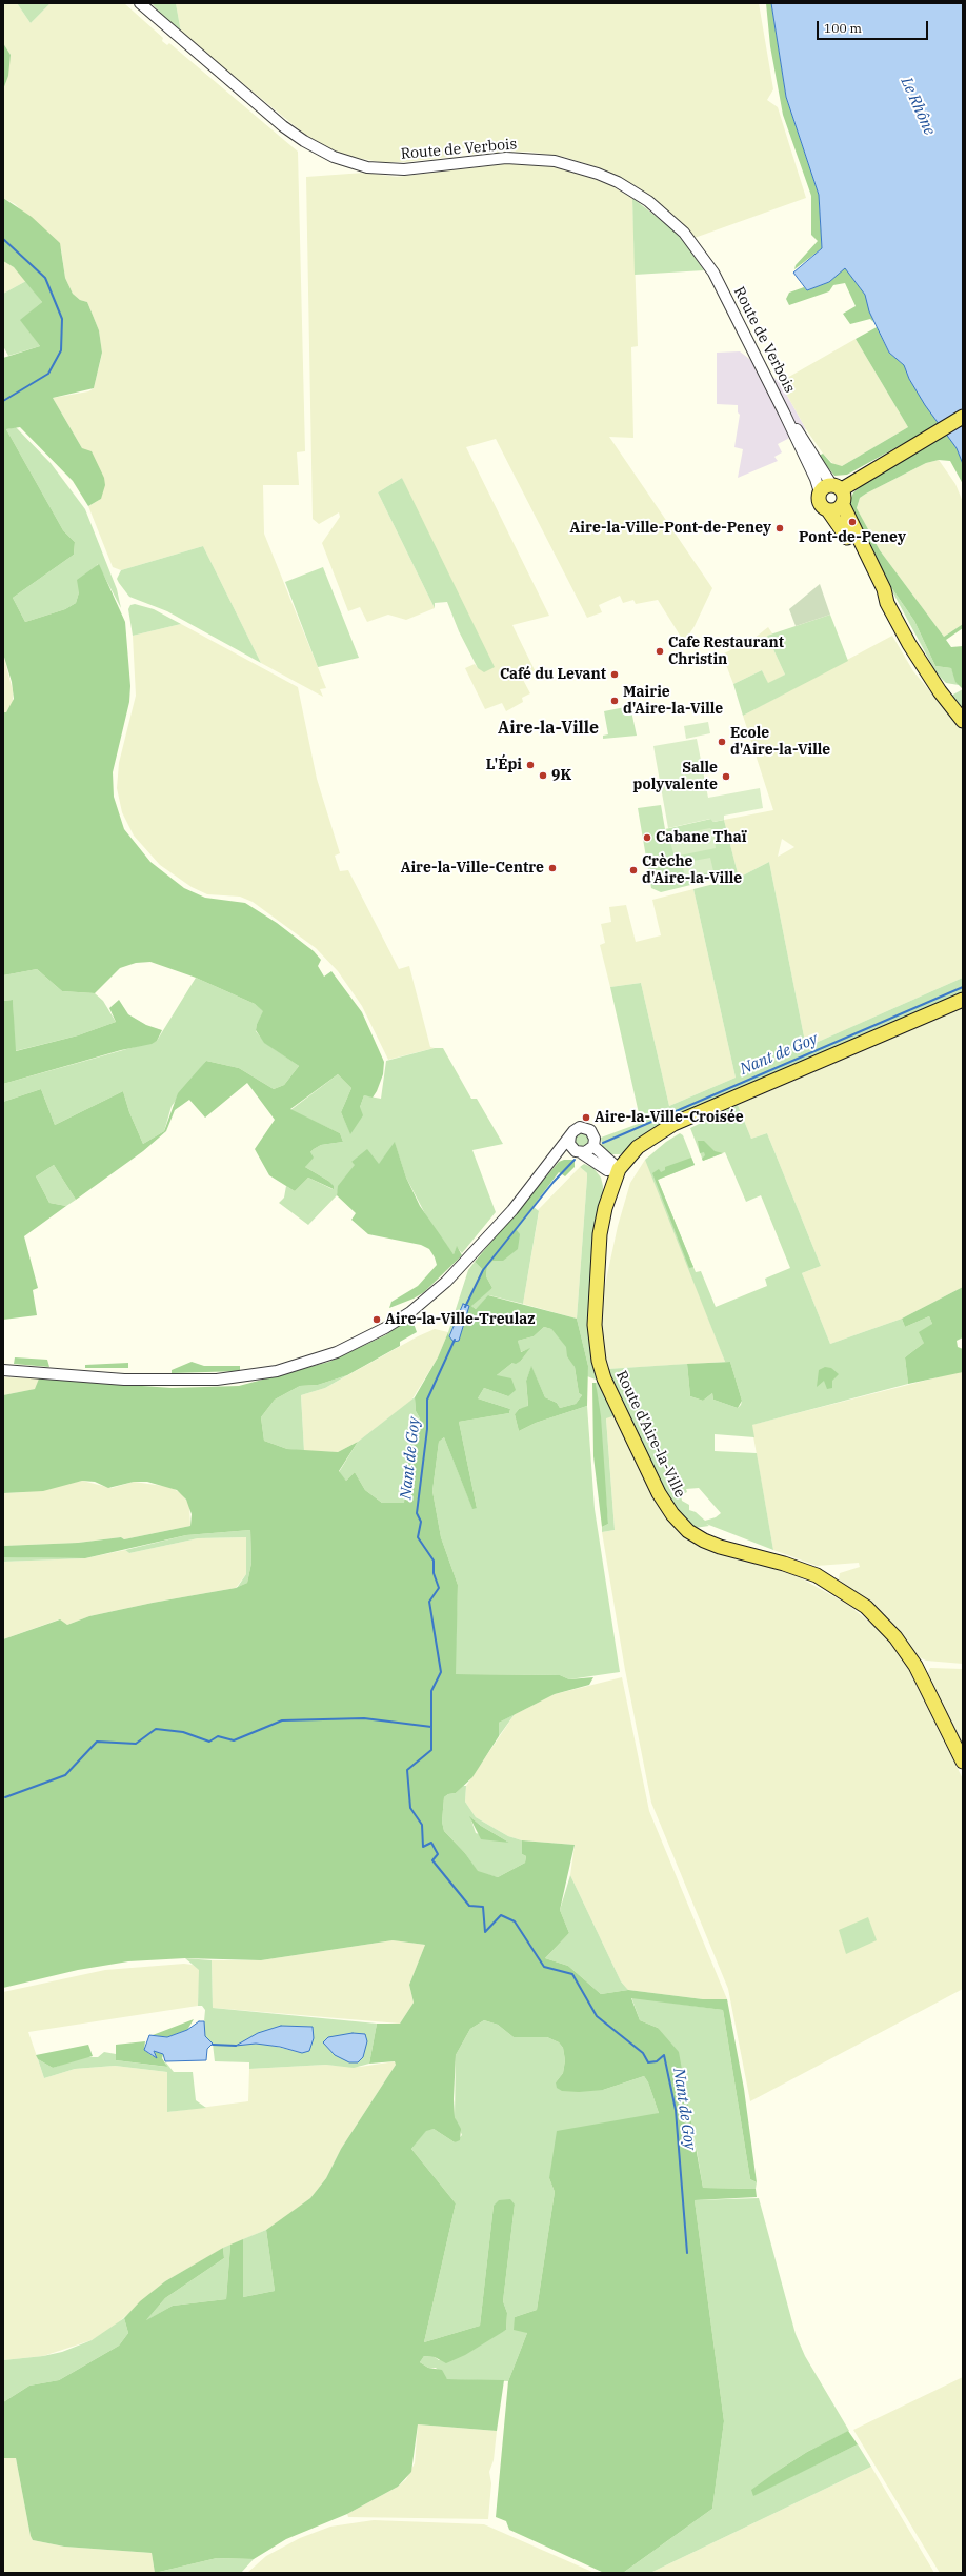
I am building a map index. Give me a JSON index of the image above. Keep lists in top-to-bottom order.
{
  "streets": {
    "main road": ["Route d'Aire-la-Ville"],
    "street": ["Route de Verbois"]
  },
  "districts": ["Aire-la-Ville"],
  "water": ["Le Rhône", "Nant de Goy"],
  "places": [
    "Pont-de-Peney",
    "Aire-la-Ville-Pont-de-Peney",
    "Cafe Restaurant Christin",
    "Café du Levant",
    "Mairie d'Aire-la-Ville",
    "Ecole d'Aire-la-Ville",
    "L'Épi",
    "9K",
    "Salle polyvalente",
    "Cabane Thaï",
    "Aire-la-Ville-Centre",
    "Crèche d'Aire-la-Ville",
    "Aire-la-Ville-Croisée",
    "Aire-la-Ville-Treulaz"
  ],
  "scale_bar": "100 m"
}
